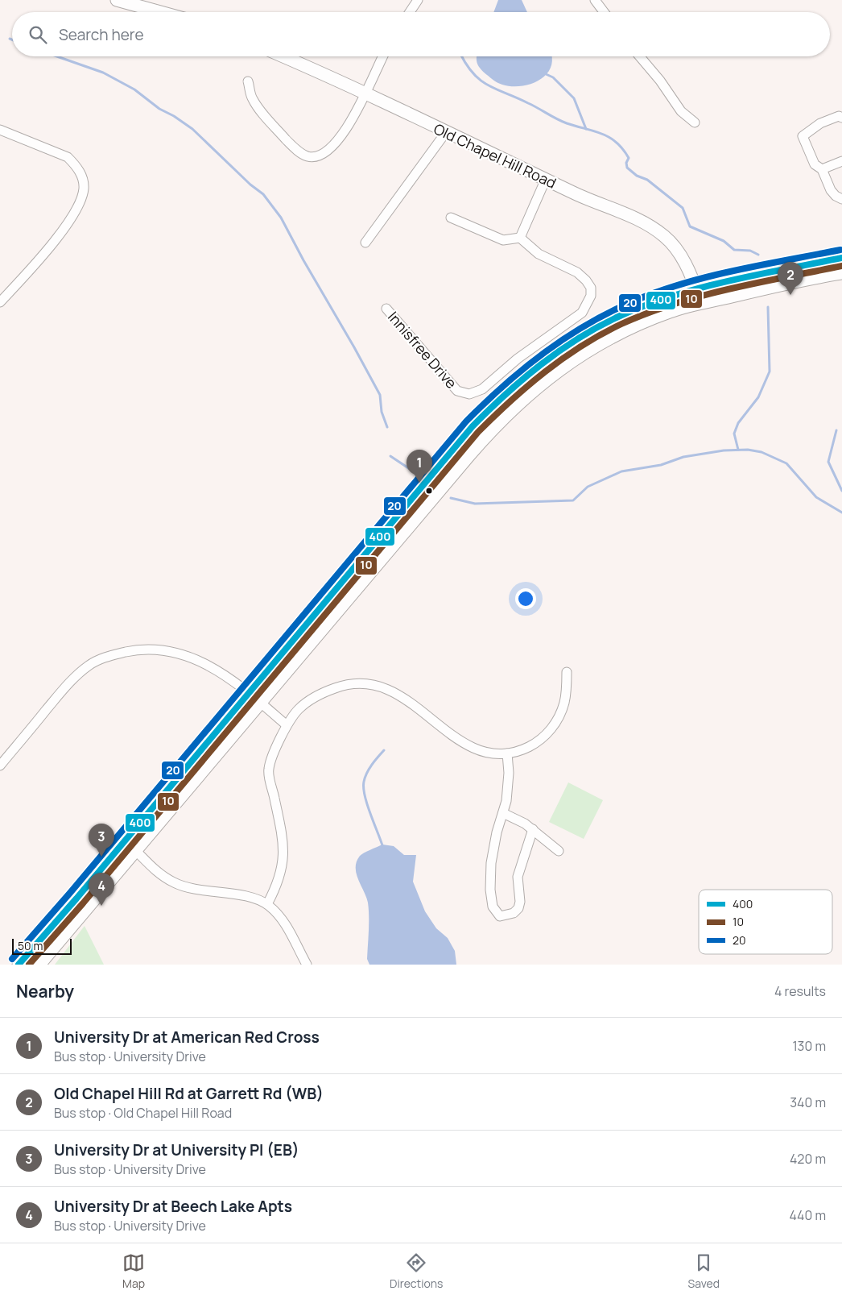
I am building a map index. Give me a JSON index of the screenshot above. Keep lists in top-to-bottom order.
{
  "streets": {
    "main road": ["Old Chapel Hill Road"],
    "street": ["Innisfree Drive"]
  },
  "lines": ["transit line 20", "transit line 400", "transit line 10"],
  "legend": ["400", "10", "20"],
  "scale_bar": "50 m",
  "page": {
    "search": "Search here",
    "pins": [
      "2",
      "1",
      "3",
      "4"
    ],
    "scale": "50 m",
    "heading": ["Nearby", "4 results"],
    "list": [
      {
        "mark": "1",
        "name": "University Dr at American Red Cross",
        "note": "Bus stop · University Drive",
        "value": "130 m"
      },
      {
        "mark": "2",
        "name": "Old Chapel Hill Rd at Garrett Rd (WB)",
        "note": "Bus stop · Old Chapel Hill Road",
        "value": "340 m"
      },
      {
        "mark": "3",
        "name": "University Dr at University Pl (EB)",
        "note": "Bus stop · University Drive",
        "value": "420 m"
      },
      {
        "mark": "4",
        "name": "University Dr at Beech Lake Apts",
        "note": "Bus stop · University Drive",
        "value": "440 m"
      }
    ],
    "nav": ["Map", "Directions", "Saved"]
  }
}
